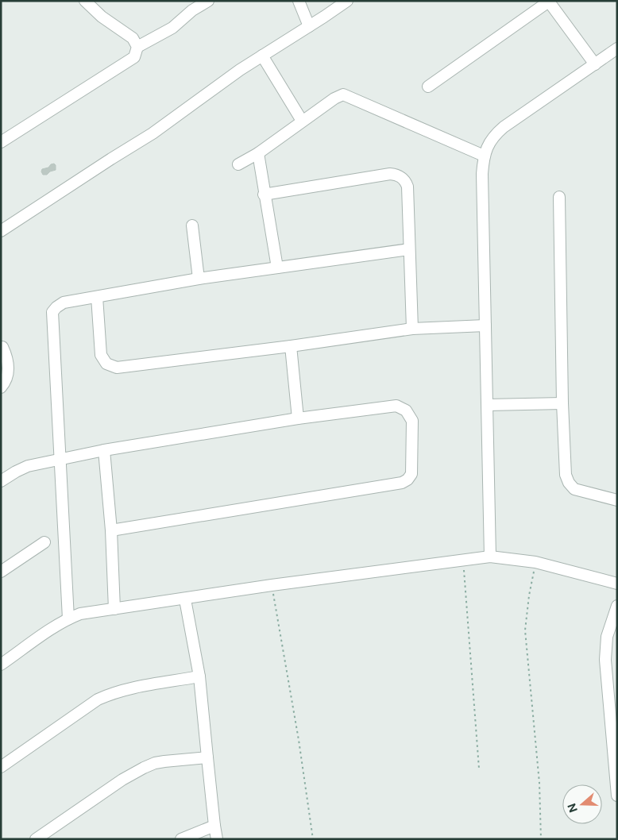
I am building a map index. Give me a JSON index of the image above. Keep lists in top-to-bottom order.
{
  "north": "left"
}
